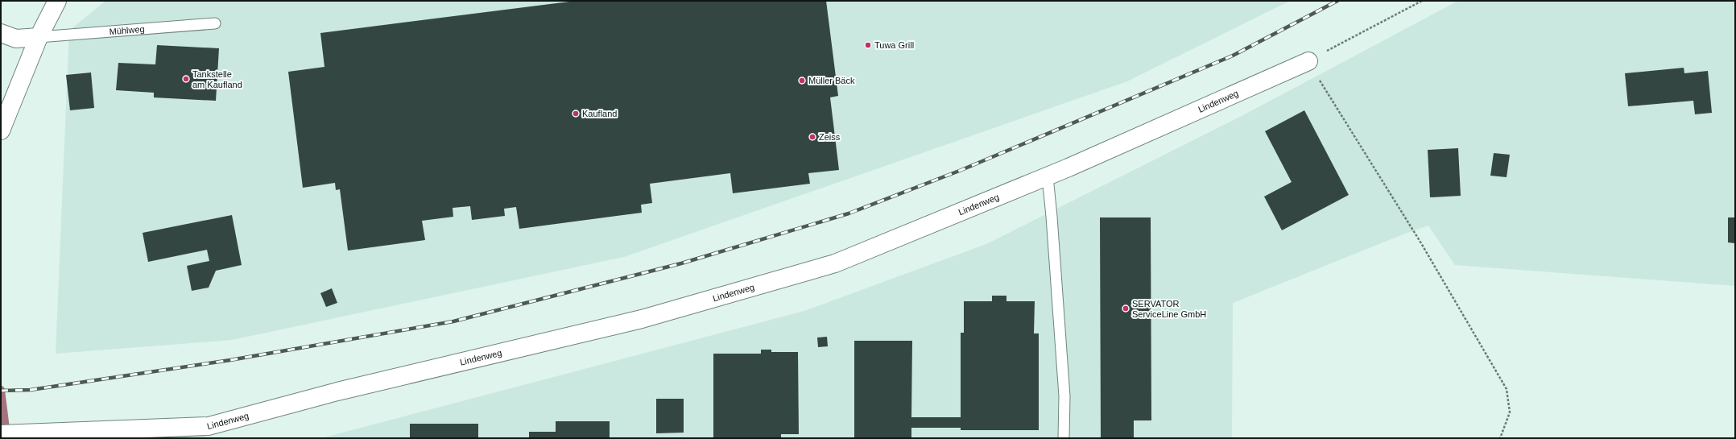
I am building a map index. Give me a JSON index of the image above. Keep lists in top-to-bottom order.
{
  "streets": {
    "street": ["Lindenweg"],
    "lane": ["Mühlweg"]
  },
  "places": [
    "Tuwa Grill",
    "Tankstelle am Kaufland",
    "Müller Bäck",
    "Kaufland",
    "Zeiss",
    "SERVATOR ServiceLine GmbH"
  ]
}
